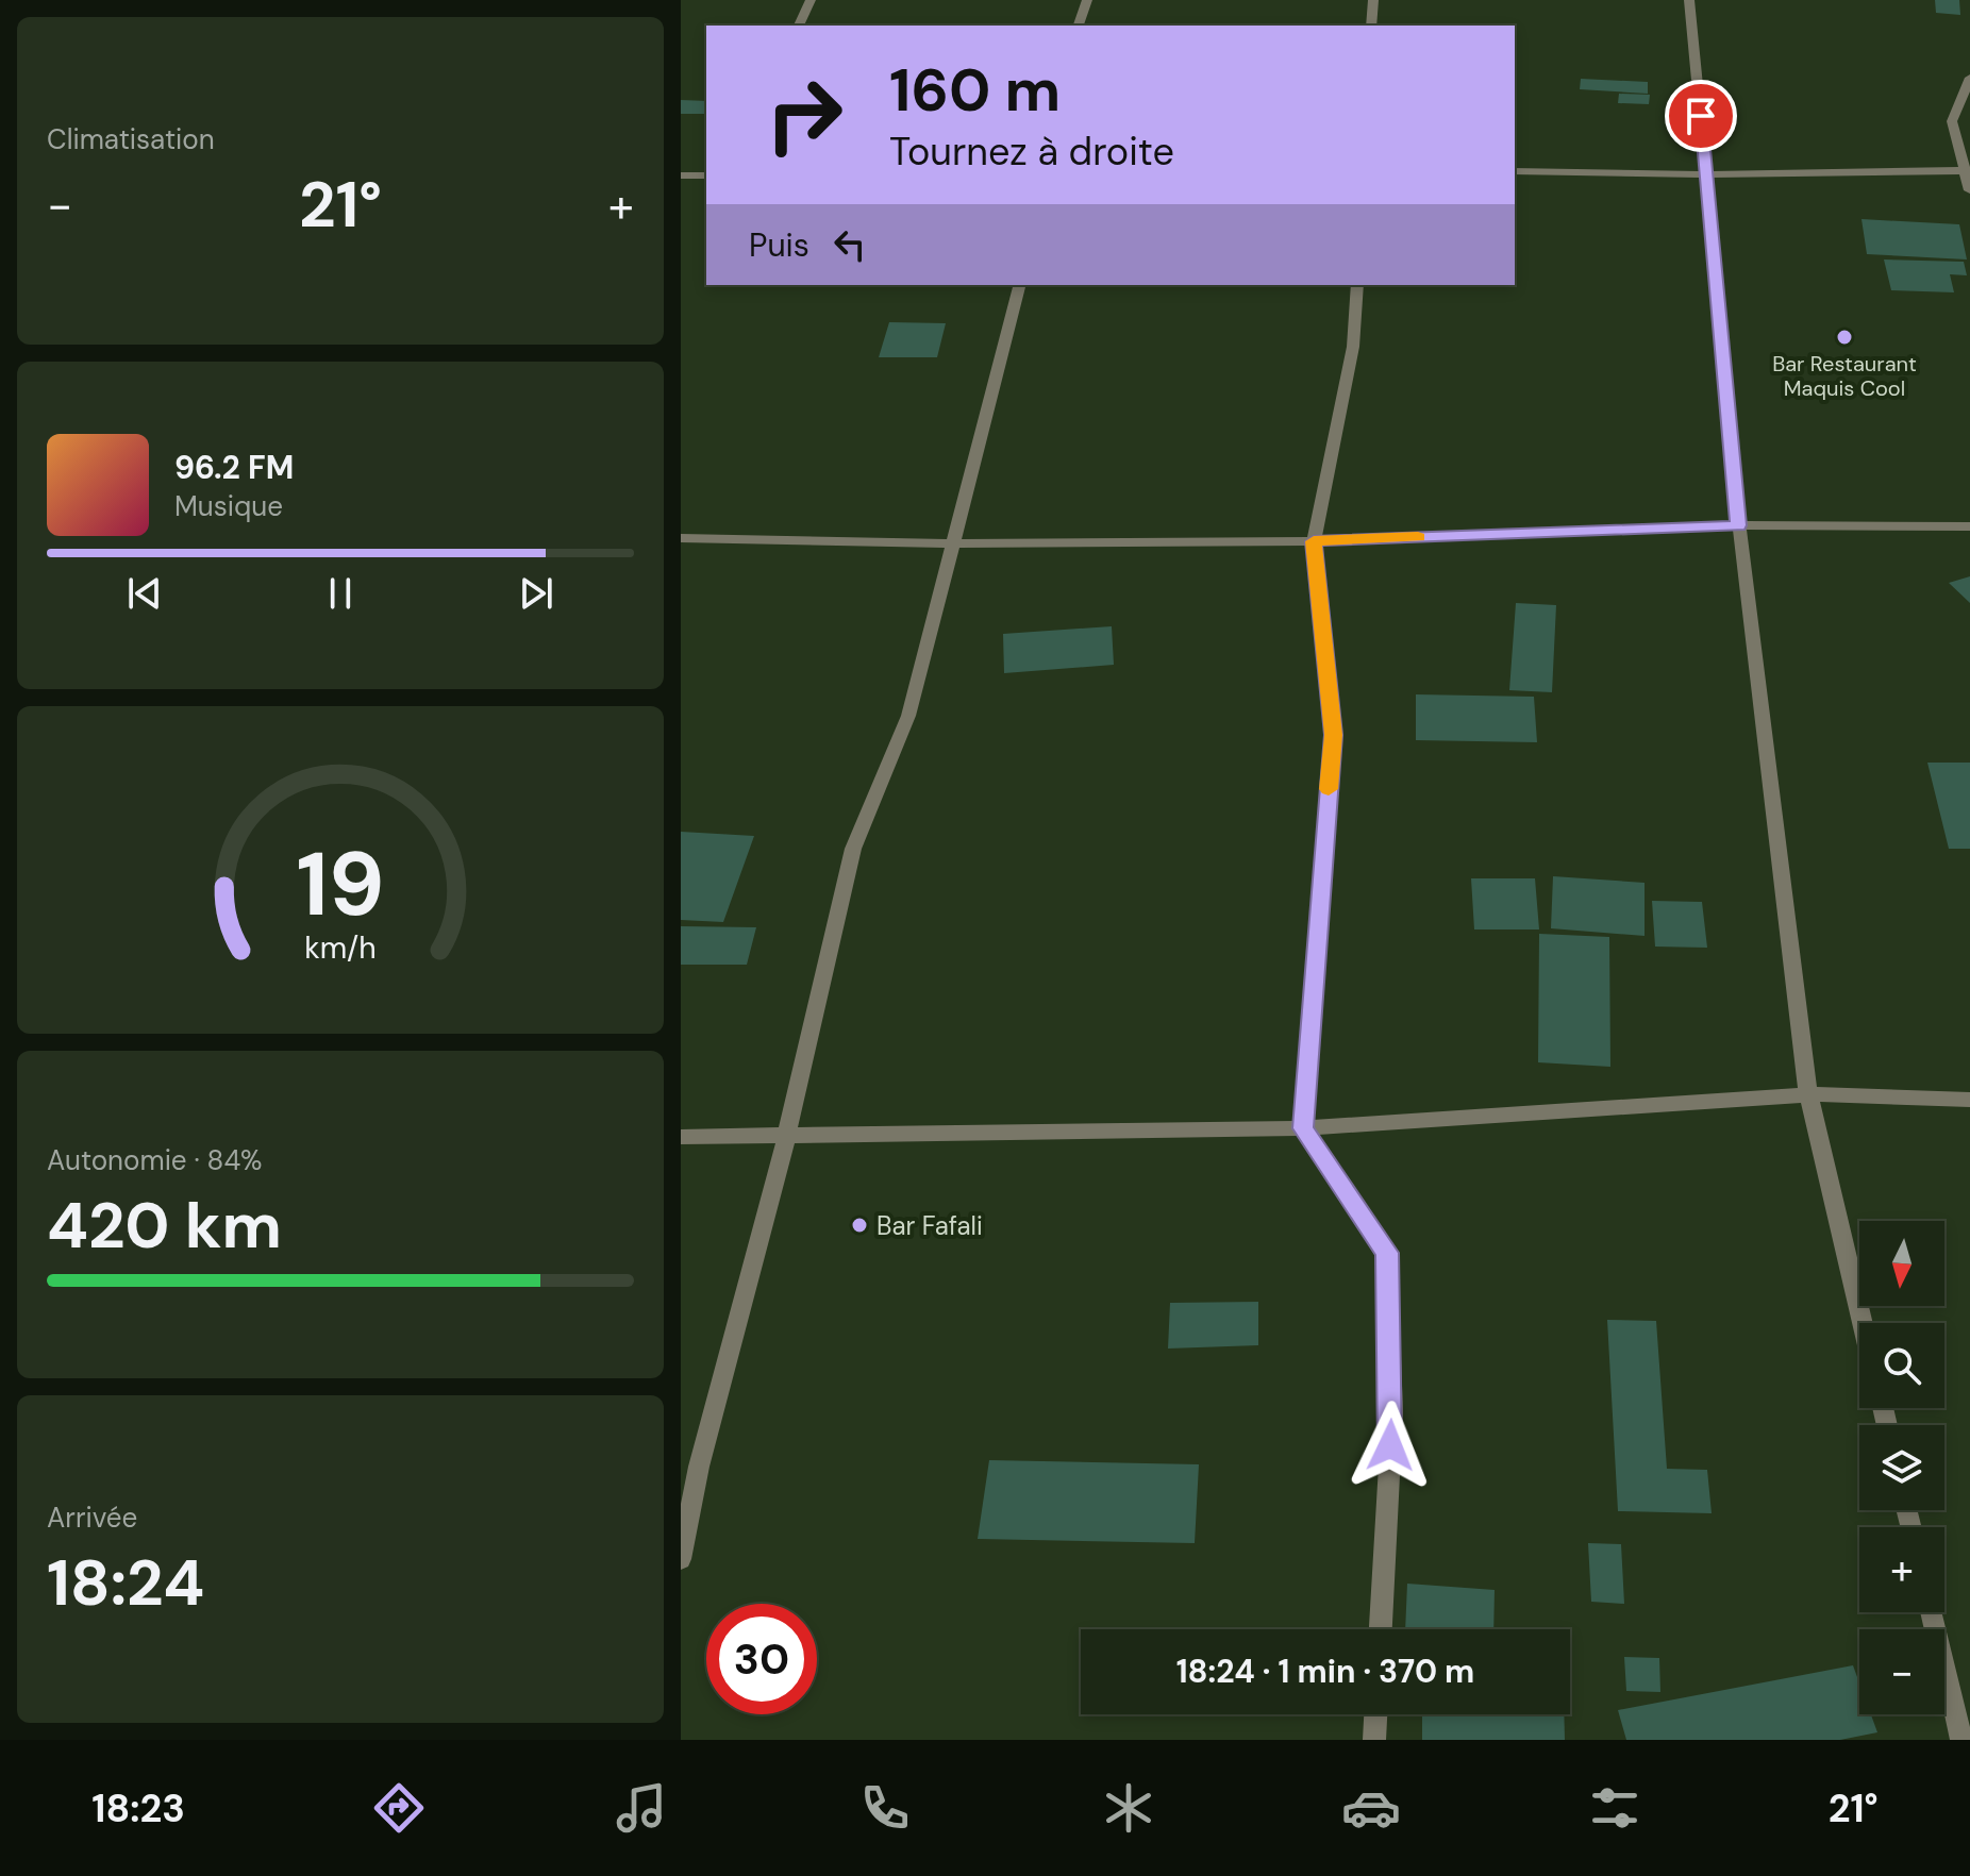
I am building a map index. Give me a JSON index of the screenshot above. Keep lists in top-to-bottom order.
{
  "places": ["Bar Restaurant Maquis Cool", "Bar Fafali"],
  "north": "bottom",
  "page": {
    "tile": [
      "Climatisation",
      ["Autonomie · 84%", "420 km"],
      ["Arrivée", "18:24"]
    ],
    "turn": ["160 m", "Tournez à droite"],
    "heat": ["−", "21°", "+"],
    "then": "Puis",
    "song": ["96.2 FM", "Musique"],
    "map_buttons": ["+", "−"],
    "limit": "30",
    "trip": "18:24 · 1 min · 370 m",
    "tabs": ["18:23", "21°"],
    "gauge": ["19", "km/h"]
  }
}
